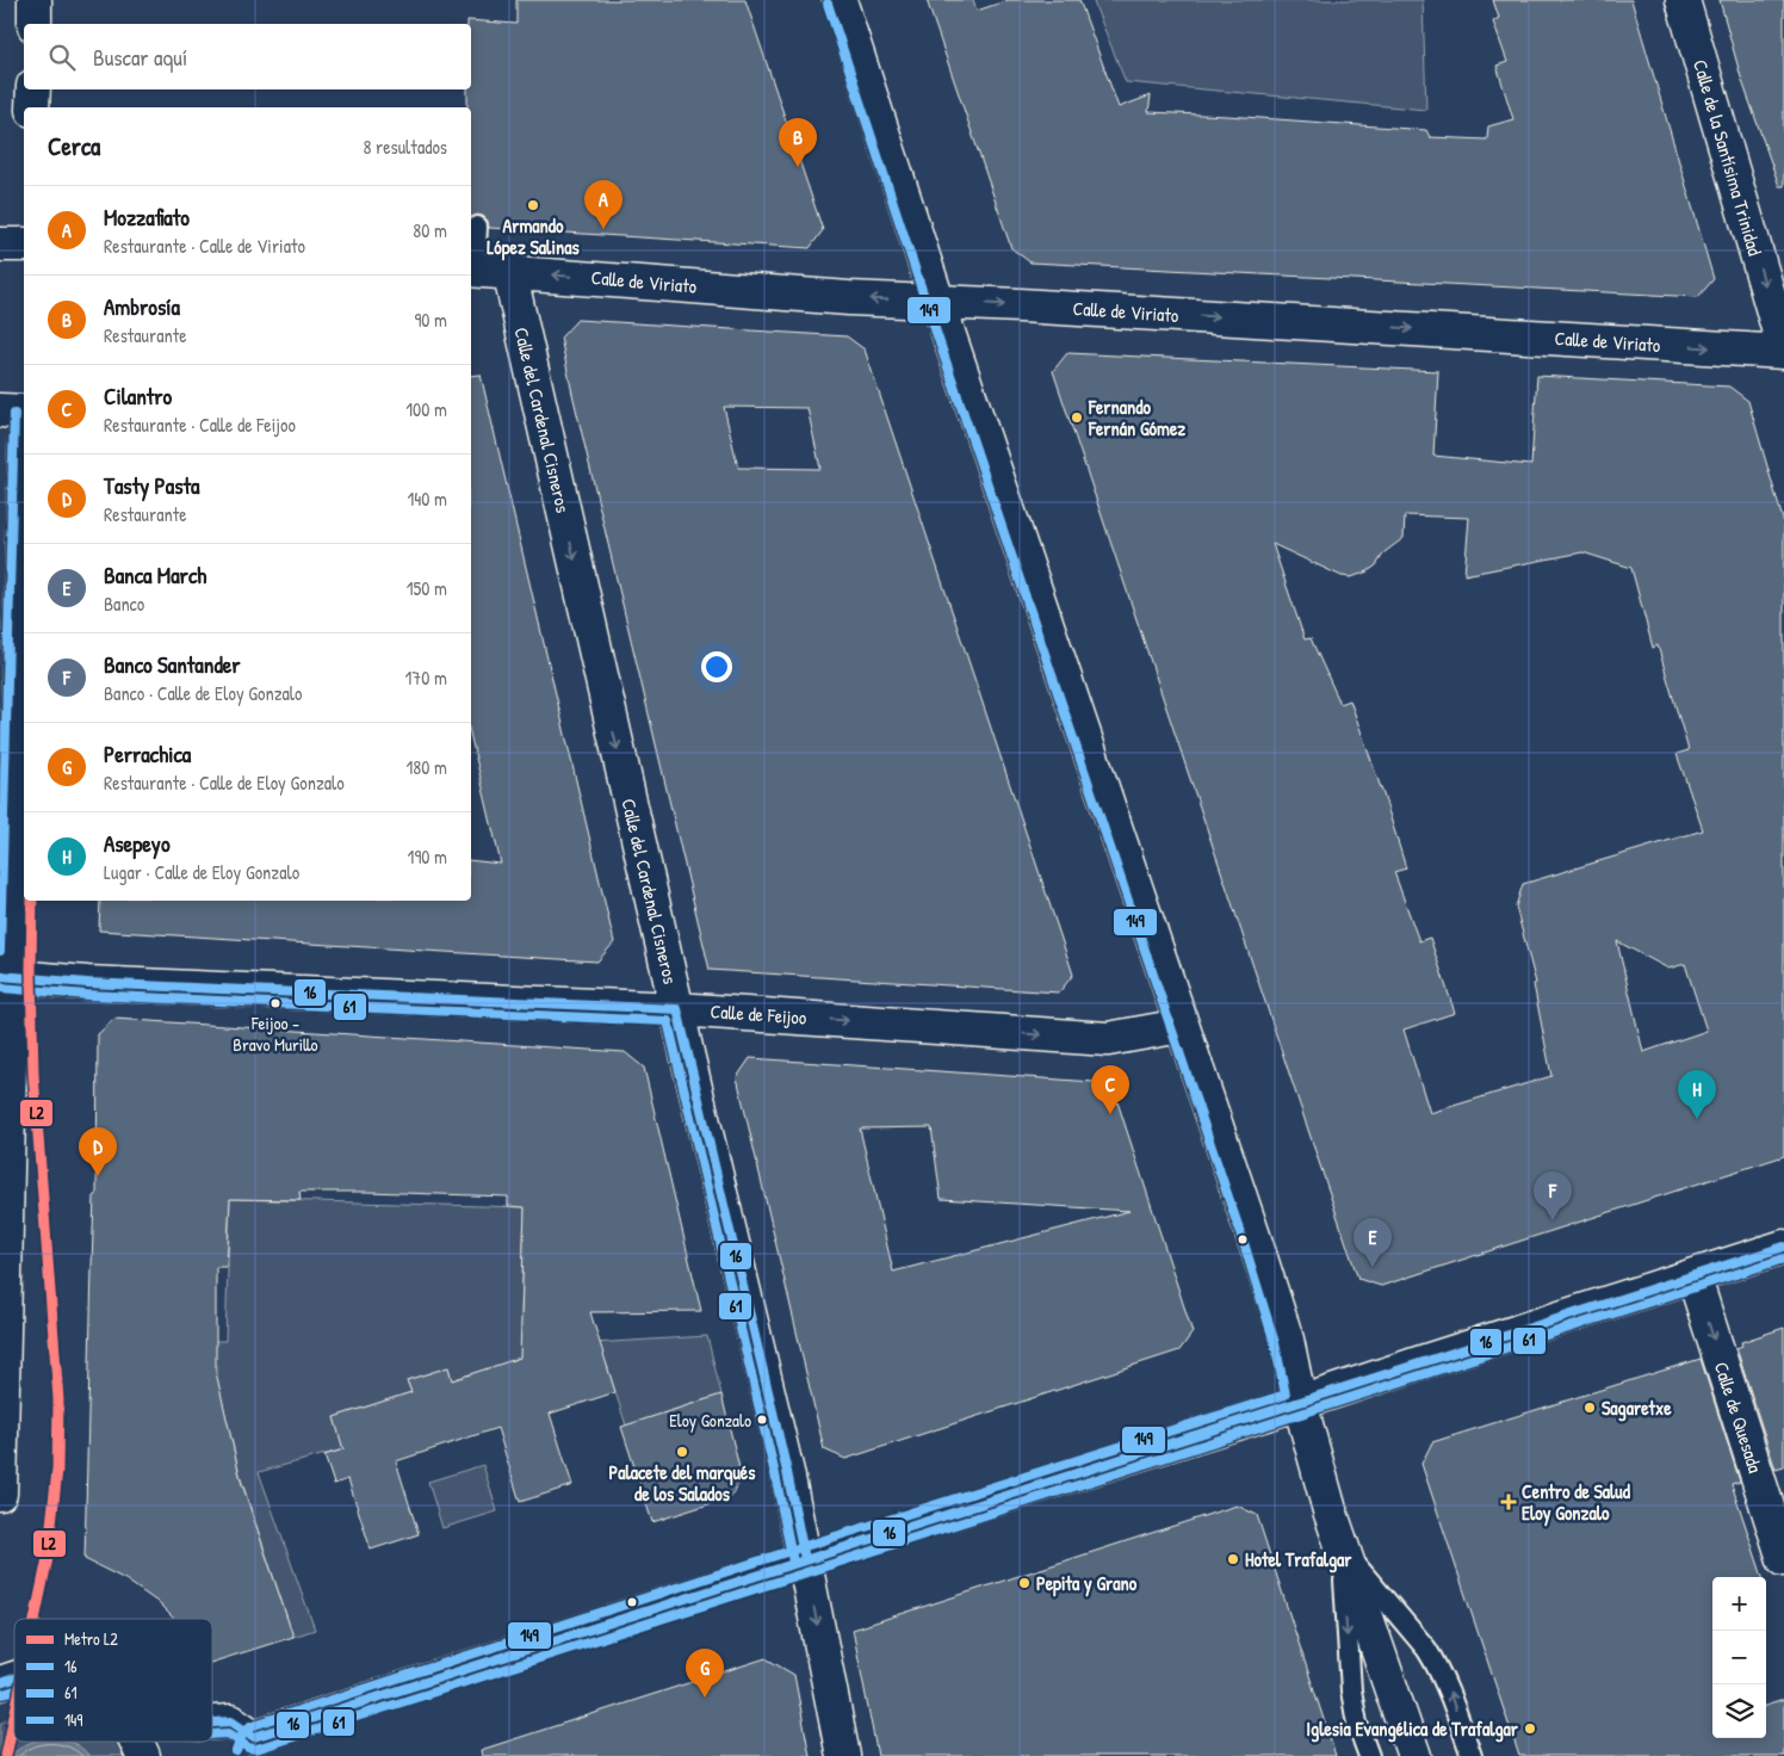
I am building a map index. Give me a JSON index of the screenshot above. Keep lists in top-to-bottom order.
{
  "streets": {
    "street": [
      "Calle de la Santísima Trinidad",
      "Calle de Viriato",
      "Calle del Cardenal Cisneros",
      "Calle de Feijoo",
      "Calle de Quesada"
    ]
  },
  "crossings": [
    ["Calle de la Santísima Trinidad", "Calle de Viriato"],
    ["Calle de Viriato", "Calle del Cardenal Cisneros"],
    ["Calle del Cardenal Cisneros", "Calle de Feijoo"]
  ],
  "one_way": [
    "Calle de la Santísima Trinidad",
    "Calle del Cardenal Cisneros",
    "Calle de Feijoo",
    "Calle de Quesada"
  ],
  "places": {
    "other": [
      "Armando López Salinas",
      "Fernando Fernán Gómez",
      "Feijoo - Bravo Murillo",
      "Sagaretxe",
      "Eloy Gonzalo",
      "Palacete del marqués de los Salados",
      "Hotel Trafalgar",
      "Pepita y Grano",
      "Iglesia Evangélica de Trafalgar"
    ],
    "health": ["Centro de Salud Eloy Gonzalo"]
  },
  "lines": [
    "transit line 149",
    "metro line L2",
    "transit line 16",
    "transit line 61"
  ],
  "legend": [
    "Metro L2",
    "16",
    "61",
    "149"
  ],
  "page": {
    "search": "Buscar aquí",
    "heading": ["Cerca", "8 resultados"],
    "pins": [
      "B",
      "A",
      "C",
      "H",
      "D",
      "F",
      "E",
      "G"
    ],
    "list": [
      {
        "mark": "A",
        "name": "Mozzafiato",
        "note": "Restaurante · Calle de Viriato",
        "value": "80 m"
      },
      {
        "mark": "B",
        "name": "Ambrosía",
        "note": "Restaurante",
        "value": "90 m"
      },
      {
        "mark": "C",
        "name": "Cilantro",
        "note": "Restaurante · Calle de Feijoo",
        "value": "100 m"
      },
      {
        "mark": "D",
        "name": "Tasty Pasta",
        "note": "Restaurante",
        "value": "140 m"
      },
      {
        "mark": "E",
        "name": "Banca March",
        "note": "Banco",
        "value": "150 m"
      },
      {
        "mark": "F",
        "name": "Banco Santander",
        "note": "Banco · Calle de Eloy Gonzalo",
        "value": "170 m"
      },
      {
        "mark": "G",
        "name": "Perrachica",
        "note": "Restaurante · Calle de Eloy Gonzalo",
        "value": "180 m"
      },
      {
        "mark": "H",
        "name": "Asepeyo",
        "note": "Lugar · Calle de Eloy Gonzalo",
        "value": "190 m"
      }
    ],
    "map_buttons": ["+", "−"]
  }
}
